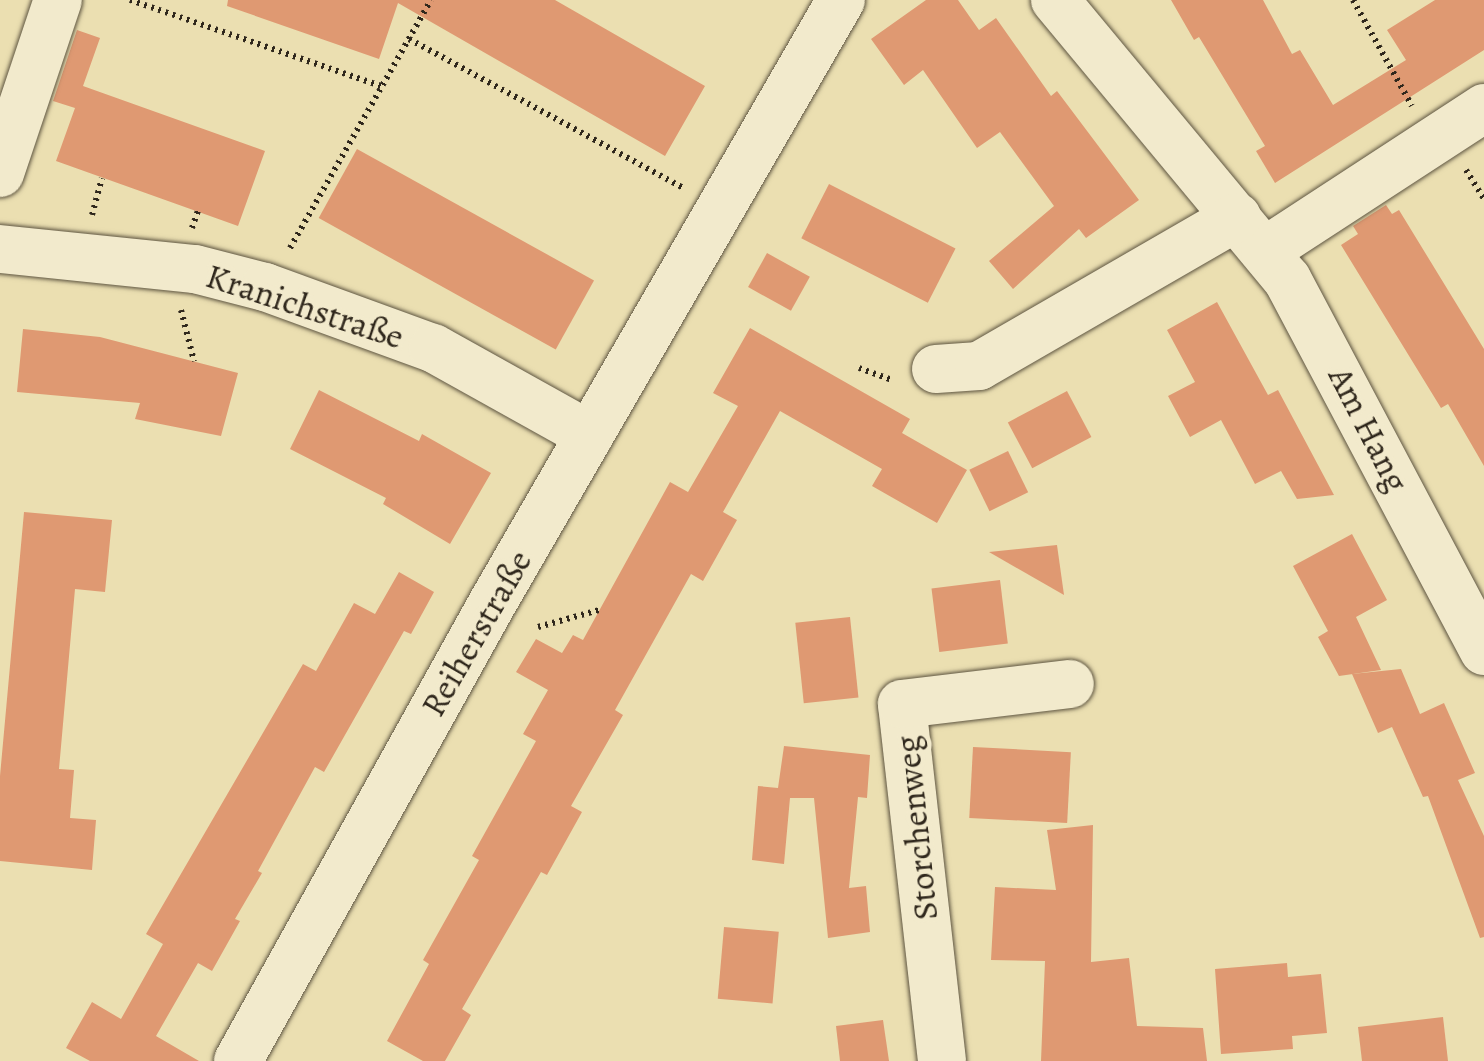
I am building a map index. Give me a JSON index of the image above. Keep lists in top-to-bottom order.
{
  "streets": {
    "street": [
      "Kranichstraße",
      "Am Hang",
      "Reiherstraße",
      "Storchenweg"
    ]
  },
  "crossings": [
    ["Kranichstraße", "Reiherstraße"]
  ]
}
